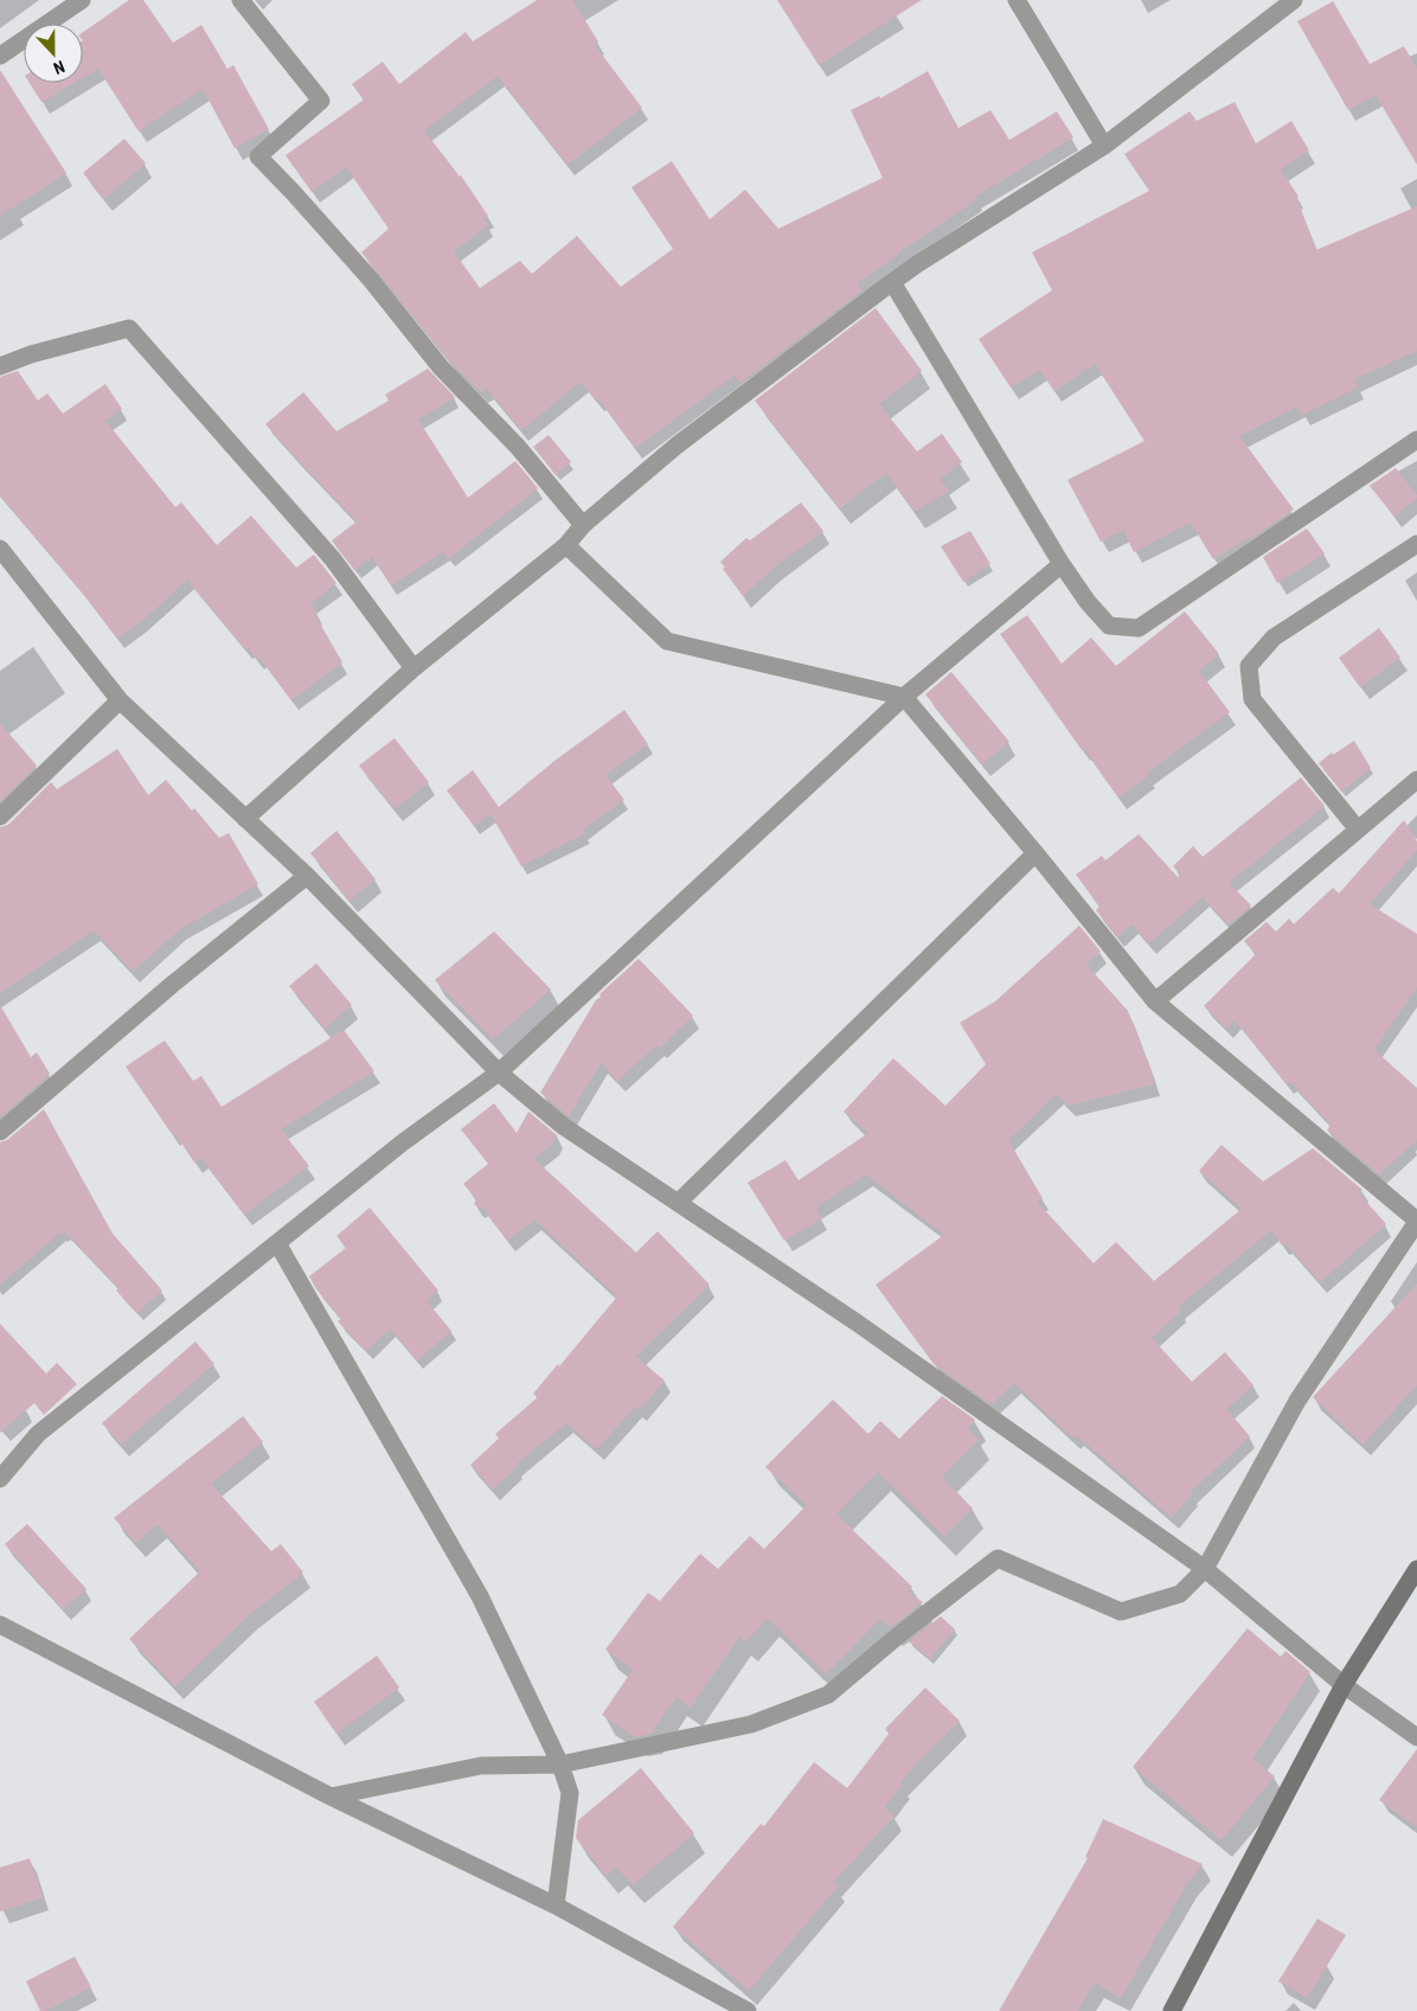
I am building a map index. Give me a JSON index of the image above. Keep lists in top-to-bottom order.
{
  "north": "bottom"
}
